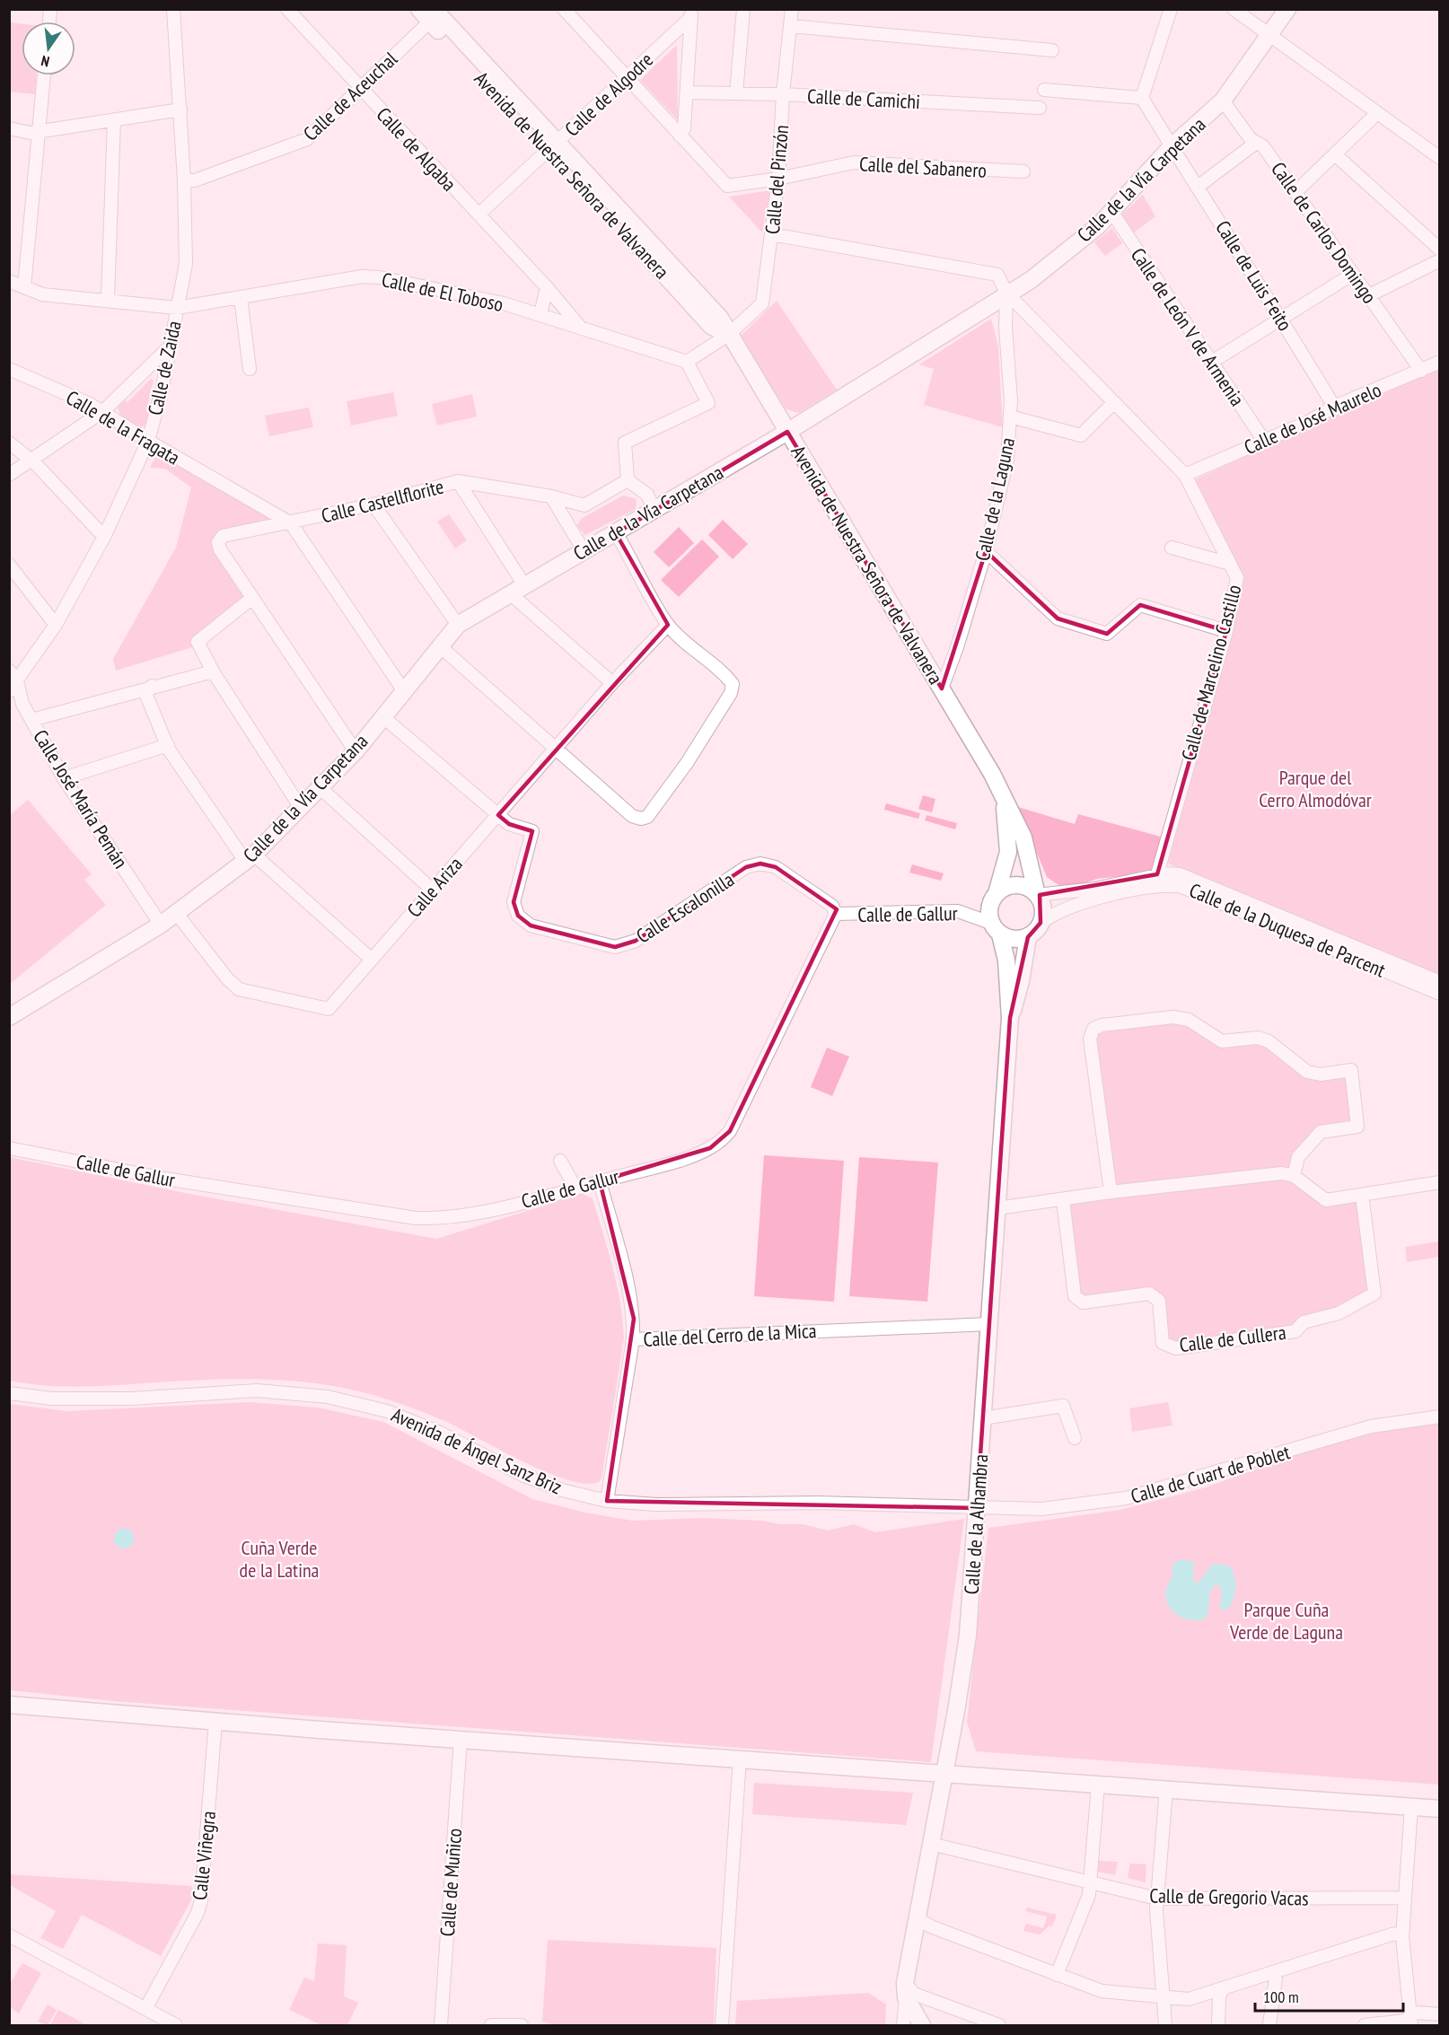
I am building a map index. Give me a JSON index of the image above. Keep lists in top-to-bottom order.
{
  "streets": {
    "street": [
      "Calle de Algodre",
      "Calle de Aceuchal",
      "Calle de Camichi",
      "Calle de Algaba",
      "Calle del Sabanero",
      "Avenida de Nuestra Señora de Valvanera",
      "Calle del Pinzón",
      "Calle de la Vía Carpetana",
      "Calle de Carlos Domingo",
      "Calle de Luis Feito",
      "Calle de El Toboso",
      "Calle de León V de Armenia",
      "Calle de Zaida",
      "Calle de José Maurelo",
      "Calle de la Fragata",
      "Calle de la Laguna",
      "Calle Castellflorite",
      "Calle de Marcelino Castillo",
      "Calle José María Pemán",
      "Calle Ariza",
      "Calle Escalonilla",
      "Calle de Gallur",
      "Calle de la Duquesa de Parcent",
      "Calle del Cerro de la Mica",
      "Calle de Cullera",
      "Avenida de Ángel Sanz Briz",
      "Calle de Cuart de Poblet",
      "Calle de la Alhambra",
      "Calle Viñegra",
      "Calle de Muñico",
      "Calle de Gregorio Vacas"
    ]
  },
  "crossings": [
    ["Calle de Algodre", "Calle de Algaba"],
    ["Calle de Algodre", "Avenida de Nuestra Señora de Valvanera"],
    ["Calle de Aceuchal", "Calle de Algaba"],
    ["Calle de Aceuchal", "Avenida de Nuestra Señora de Valvanera"],
    ["Calle de Aceuchal", "Calle de Zaida"],
    ["Calle de Camichi", "Calle del Pinzón"],
    ["Calle de Algaba", "Calle de El Toboso"],
    ["Calle del Sabanero", "Calle del Pinzón"],
    ["Avenida de Nuestra Señora de Valvanera", "Calle del Pinzón"],
    ["Avenida de Nuestra Señora de Valvanera", "Calle de la Vía Carpetana"],
    ["Avenida de Nuestra Señora de Valvanera", "Calle de la Laguna"],
    ["Avenida de Nuestra Señora de Valvanera", "Calle de Gallur"],
    ["Avenida de Nuestra Señora de Valvanera", "Calle de la Duquesa de Parcent"],
    ["Avenida de Nuestra Señora de Valvanera", "Calle de la Alhambra"],
    ["Calle del Pinzón", "Calle de El Toboso"],
    ["Calle de la Vía Carpetana", "Calle de Carlos Domingo"],
    ["Calle de la Vía Carpetana", "Calle de Luis Feito"],
    ["Calle de la Vía Carpetana", "Calle de León V de Armenia"],
    ["Calle de la Vía Carpetana", "Calle de la Laguna"],
    ["Calle de la Vía Carpetana", "Calle de Marcelino Castillo"],
    ["Calle de la Vía Carpetana", "Calle José María Pemán"],
    ["Calle de la Vía Carpetana", "Calle Ariza"],
    ["Calle de Carlos Domingo", "Calle de José Maurelo"],
    ["Calle de Luis Feito", "Calle de José Maurelo"],
    ["Calle de El Toboso", "Calle de Zaida"],
    ["Calle de León V de Armenia", "Calle de José Maurelo"],
    ["Calle de Zaida", "Calle de la Fragata"],
    ["Calle de Zaida", "Calle José María Pemán"],
    ["Calle de José Maurelo", "Calle de Marcelino Castillo"],
    ["Calle de la Fragata", "Calle Castellflorite"],
    ["Calle de la Laguna", "Calle de Marcelino Castillo"],
    ["Calle de Marcelino Castillo", "Calle de la Duquesa de Parcent"],
    ["Calle Ariza", "Calle Escalonilla"],
    ["Calle Escalonilla", "Calle de Gallur"],
    ["Calle de Gallur", "Calle de la Duquesa de Parcent"],
    ["Calle de Gallur", "Calle del Cerro de la Mica"],
    ["Calle de Gallur", "Calle de la Alhambra"],
    ["Calle de la Duquesa de Parcent", "Calle de la Alhambra"],
    ["Calle del Cerro de la Mica", "Calle de la Alhambra"],
    ["Avenida de Ángel Sanz Briz", "Calle de Cuart de Poblet"],
    ["Avenida de Ángel Sanz Briz", "Calle de la Alhambra"],
    ["Calle de Cuart de Poblet", "Calle de la Alhambra"],
    ["Calle de la Alhambra", "Calle de Gregorio Vacas"]
  ],
  "parks": ["Parque del Cerro Almodóvar", "Cuña Verde de la Latina", "Parque Cuña Verde de Laguna"],
  "scale_bar": "100 m",
  "north": "bottom"
}
